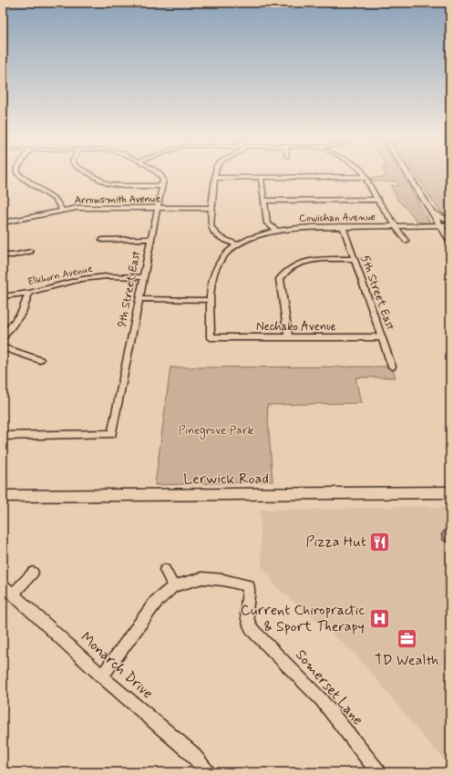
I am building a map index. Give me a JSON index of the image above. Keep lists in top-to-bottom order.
{
  "streets": {
    "main road": ["Lerwick Road"],
    "street": [
      "Arrowsmith Avenue",
      "Cowichan Avenue",
      "Elkhorn Avenue",
      "9th Street East",
      "5th Street East",
      "Nechako Avenue",
      "Monarch Drive",
      "Somerset Lane"
    ]
  },
  "crossings": [
    ["Arrowsmith Avenue", "9th Street East"],
    ["Cowichan Avenue", "5th Street East"],
    ["Cowichan Avenue", "Nechako Avenue"],
    ["Elkhorn Avenue", "9th Street East"],
    ["5th Street East", "Nechako Avenue"]
  ],
  "parks": ["Pinegrove Park"],
  "places": {
    "restaurant": ["Pizza Hut"],
    "hospital": ["Current Chiropractic & Sport Therapy"],
    "office": ["TD Wealth"]
  }
}
